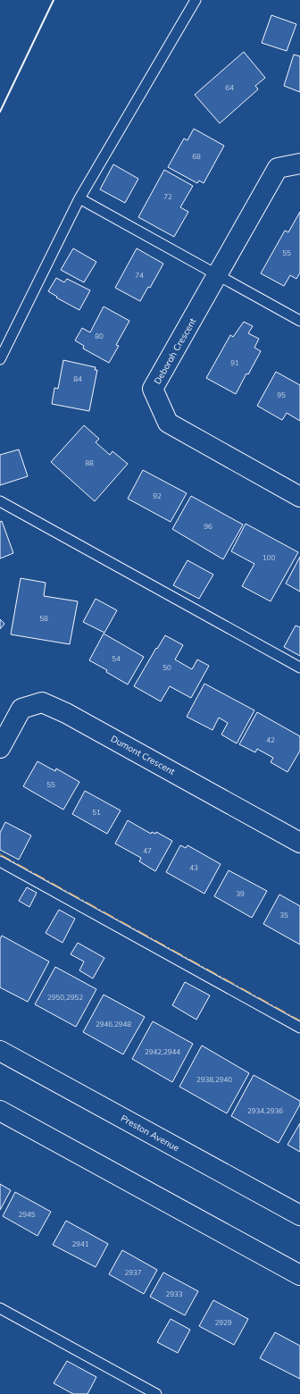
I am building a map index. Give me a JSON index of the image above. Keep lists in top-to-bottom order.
{
  "streets": {
    "street": ["Deborah Crescent", "Dumont Crescent", "Preston Avenue"]
  },
  "house_numbers": [
    "64",
    "68",
    "72",
    "55",
    "74",
    "80",
    "91",
    "84",
    "95",
    "88",
    "92",
    "96",
    "100",
    "58",
    "54",
    "50",
    "42",
    "55",
    "51",
    "47",
    "43",
    "39",
    "35",
    "2950,2952",
    "2946,2948",
    "2942,2944",
    "2938,2940",
    "2934,2936",
    "2945",
    "2941",
    "2937",
    "2933",
    "2929"
  ]
}
